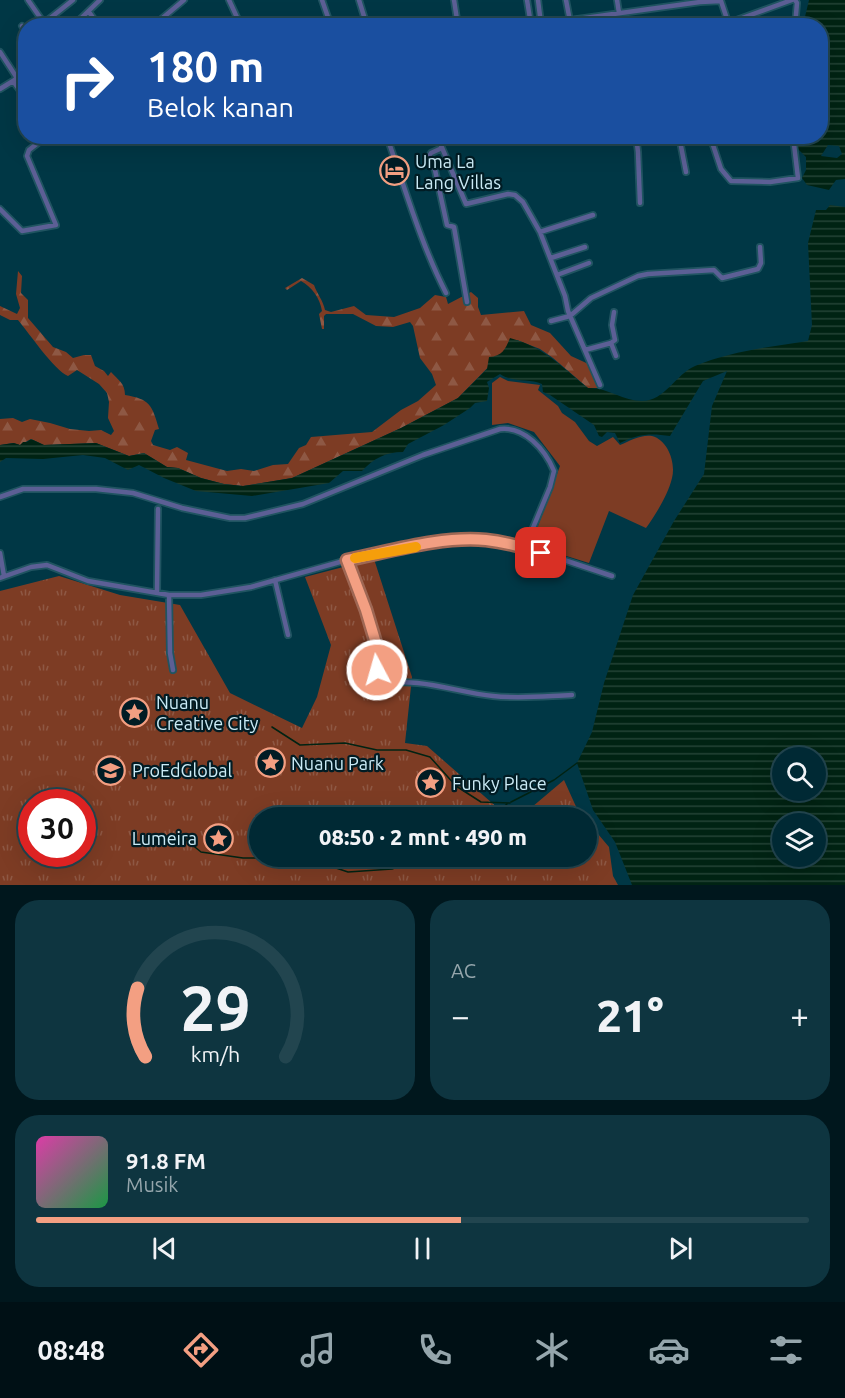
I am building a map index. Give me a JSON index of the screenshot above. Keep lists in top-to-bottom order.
{
  "places": {
    "hotel": ["Uma La Lang Villas"],
    "place": [
      "Nuanu Creative City",
      "Nuanu Park",
      "Funky Place",
      "Lumeira"
    ],
    "school or university": ["ProEdGlobal"]
  },
  "page": {
    "turn": ["180 m", "Belok kanan"],
    "limit": "30",
    "trip": "08:50 · 2 mnt · 490 m",
    "tile": "AC",
    "heat": ["−", "21°", "+"],
    "song": ["91.8 FM", "Musik"],
    "tabs": "08:48",
    "gauge": ["29", "km/h"]
  }
}
